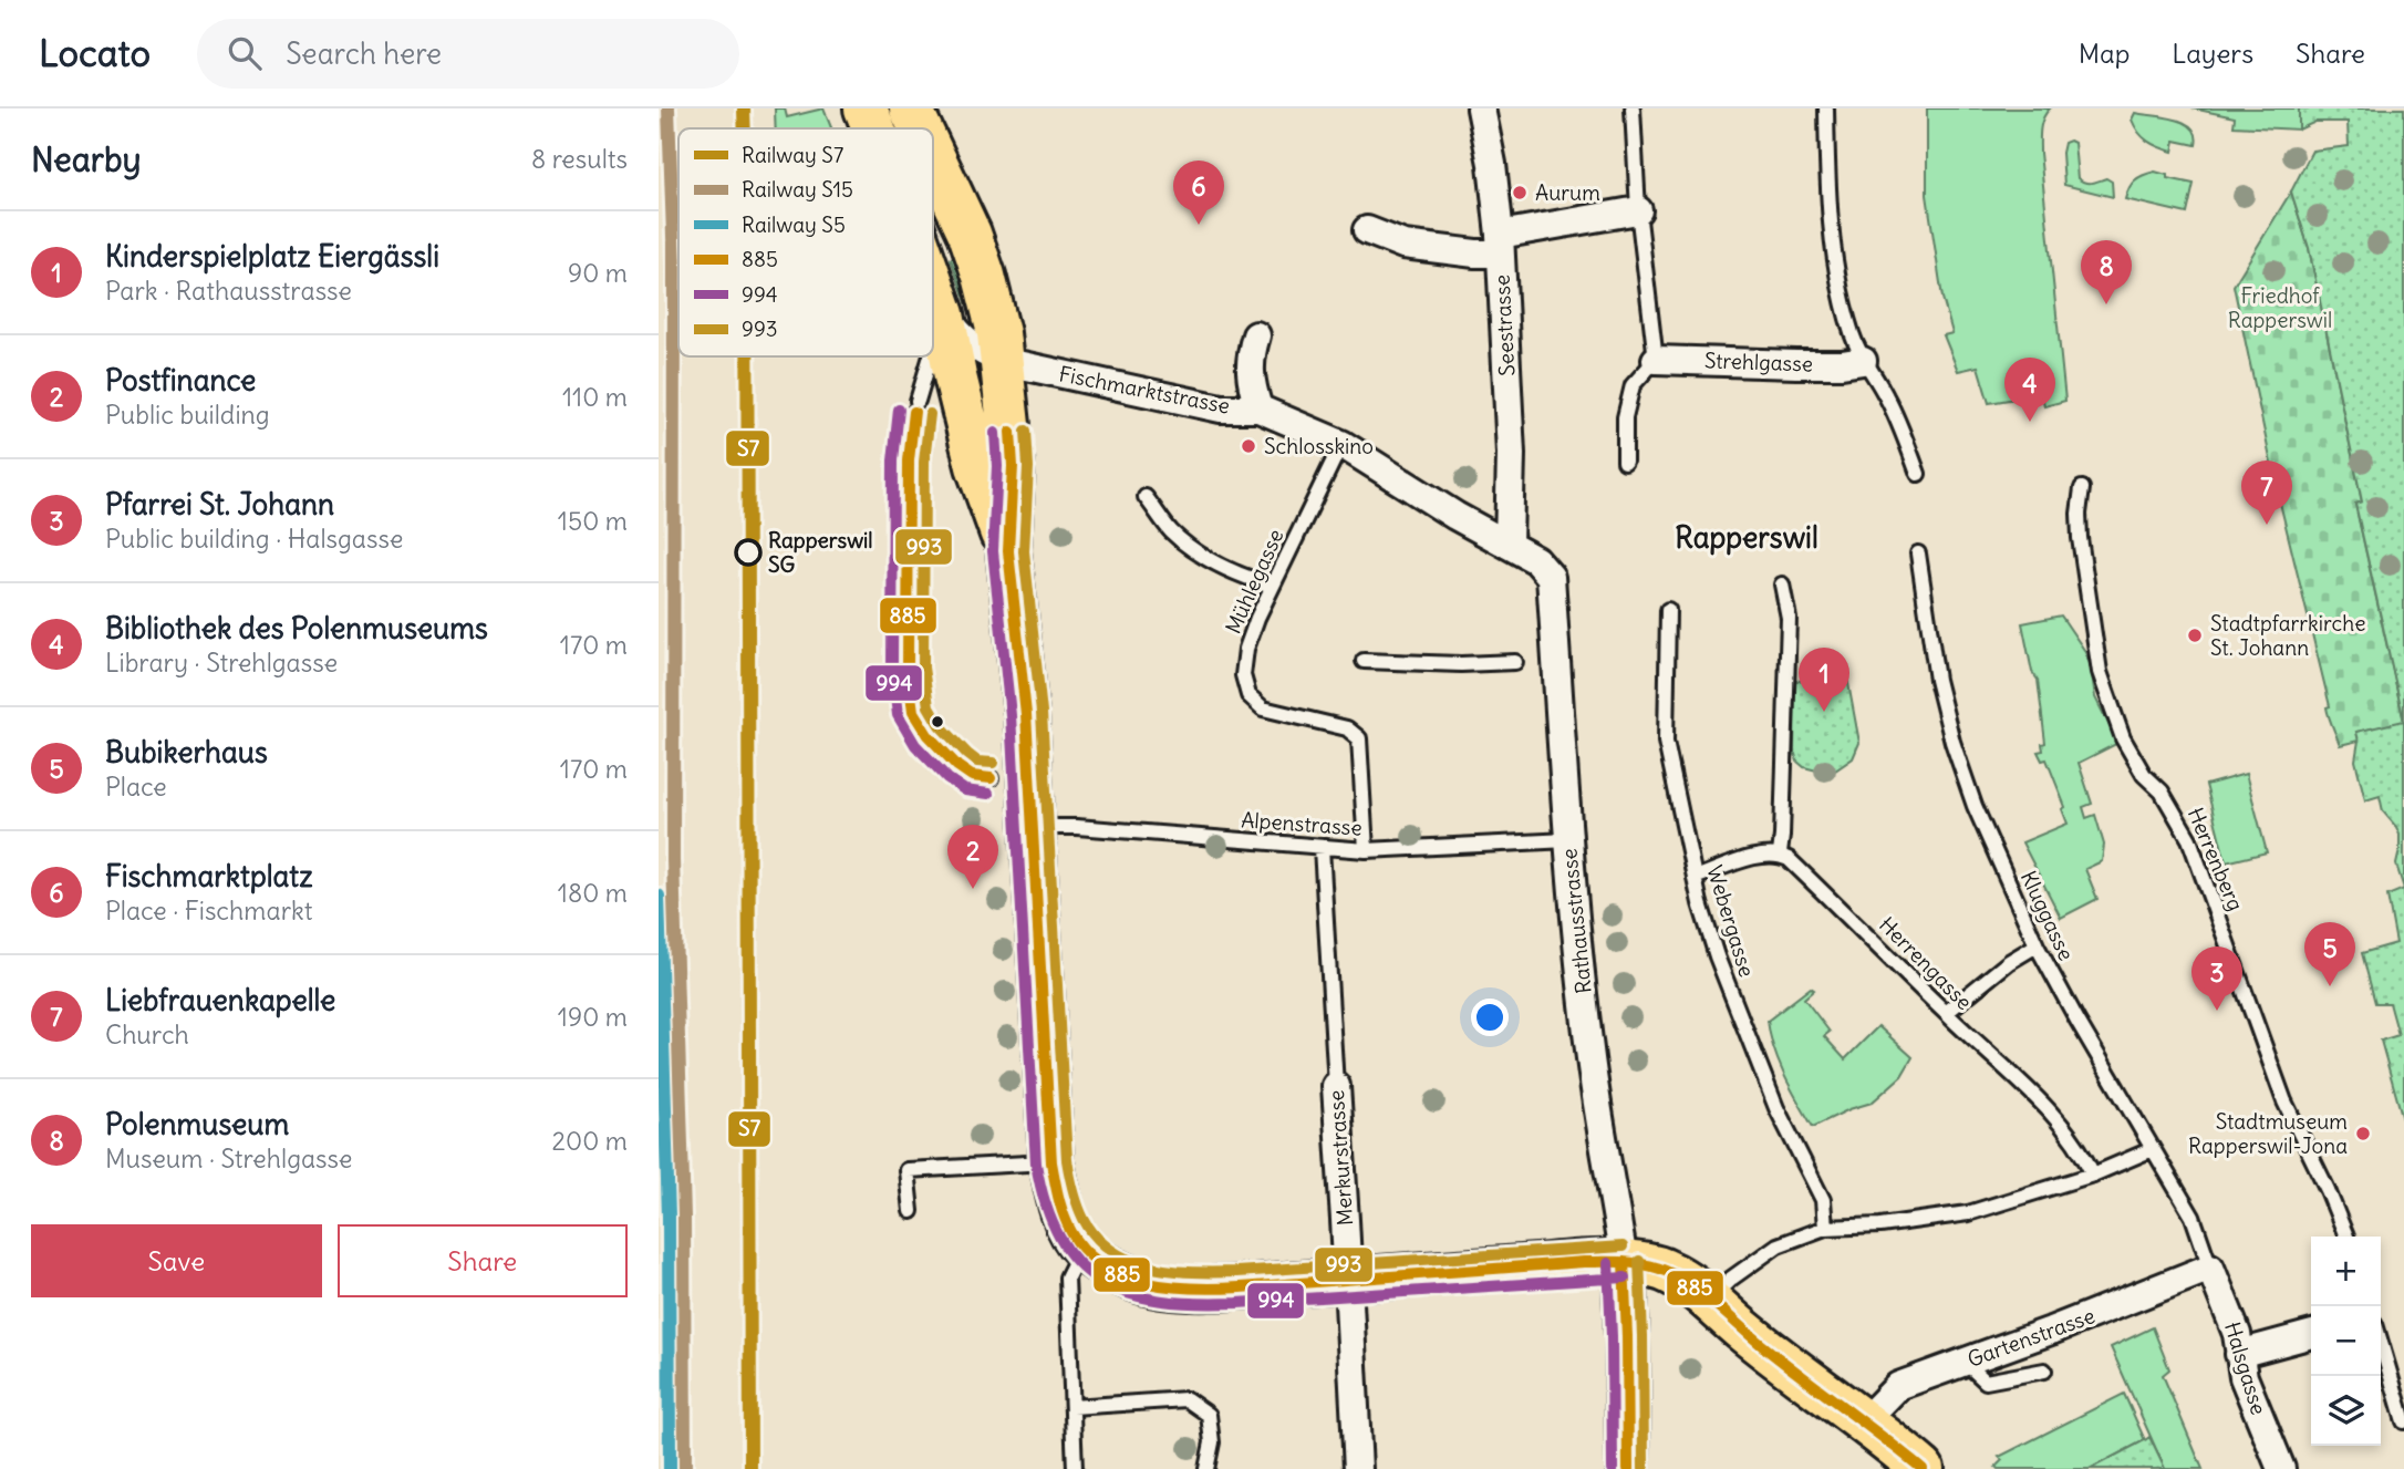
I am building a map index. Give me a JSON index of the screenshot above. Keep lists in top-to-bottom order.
{
  "streets": {
    "street": [
      "Seestrasse",
      "Strehlgasse",
      "Fischmarktstrasse",
      "Rathausstrasse",
      "Merkurstrasse",
      "Gartenstrasse",
      "Halsgasse"
    ],
    "lane": [
      "Mühlegasse",
      "Alpenstrasse",
      "Herrenberg",
      "Kluggasse",
      "Webergasse",
      "Herrengasse"
    ]
  },
  "crossings": [
    ["Seestrasse", "Fischmarktstrasse"],
    ["Fischmarktstrasse", "Mühlegasse"],
    ["Fischmarktstrasse", "Rathausstrasse"],
    ["Mühlegasse", "Alpenstrasse"],
    ["Alpenstrasse", "Rathausstrasse"],
    ["Alpenstrasse", "Merkurstrasse"],
    ["Kluggasse", "Gartenstrasse"],
    ["Kluggasse", "Halsgasse"],
    ["Gartenstrasse", "Halsgasse"]
  ],
  "districts": ["Rapperswil"],
  "parks": ["Friedhof Rapperswil"],
  "places": [
    "Aurum",
    "Schlosskino",
    "Rapperswil SG",
    "Stadtpfarrkirche St. Johann",
    "Stadtmuseum Rapperswil-Jona"
  ],
  "lines": [
    "rail line S7",
    "rail line S15",
    "transit line 994",
    "transit line 885",
    "transit line 993",
    "rail line S5"
  ],
  "legend": [
    "Railway S7",
    "Railway S15",
    "Railway S5",
    "885",
    "994",
    "993"
  ],
  "page": {
    "header": "Locato",
    "search": "Search here",
    "nav": ["Map", "Layers", "Share"],
    "heading": ["Nearby", "8 results"],
    "pins": [
      "6",
      "8",
      "4",
      "7",
      "1",
      "2",
      "5",
      "3"
    ],
    "list": [
      {
        "mark": "1",
        "name": "Kinderspielplatz Eiergässli",
        "note": "Park · Rathausstrasse",
        "value": "90 m"
      },
      {
        "mark": "2",
        "name": "Postfinance",
        "note": "Public building",
        "value": "110 m"
      },
      {
        "mark": "3",
        "name": "Pfarrei St. Johann",
        "note": "Public building · Halsgasse",
        "value": "150 m"
      },
      {
        "mark": "4",
        "name": "Bibliothek des Polenmuseums",
        "note": "Library · Strehlgasse",
        "value": "170 m"
      },
      {
        "mark": "5",
        "name": "Bubikerhaus",
        "note": "Place",
        "value": "170 m"
      },
      {
        "mark": "6",
        "name": "Fischmarktplatz",
        "note": "Place · Fischmarkt",
        "value": "180 m"
      },
      {
        "mark": "7",
        "name": "Liebfrauenkapelle",
        "note": "Church",
        "value": "190 m"
      },
      {
        "mark": "8",
        "name": "Polenmuseum",
        "note": "Museum · Strehlgasse",
        "value": "200 m"
      }
    ],
    "buttons": ["Save", "Share"],
    "map_buttons": ["+", "−"]
  }
}
